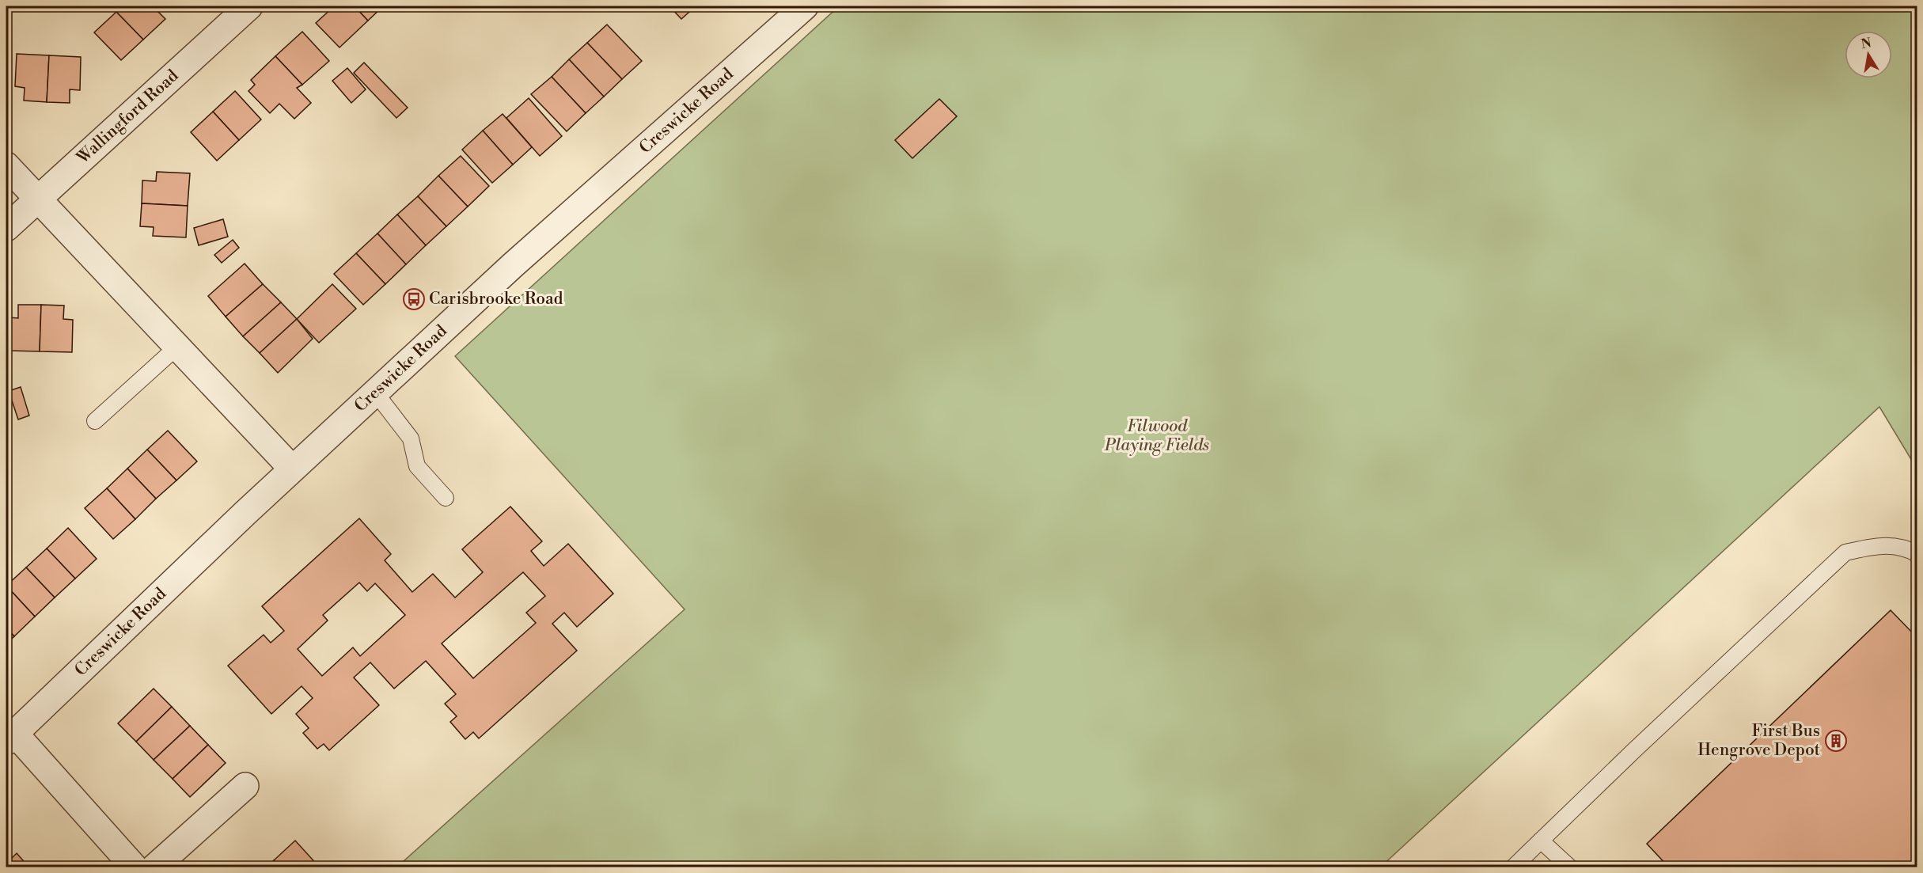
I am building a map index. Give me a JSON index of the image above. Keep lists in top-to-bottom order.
{
  "streets": {
    "street": ["Creswicke Road", "Wallingford Road"]
  },
  "parks": ["Filwood Playing Fields"],
  "places": {
    "bus stop": ["Carisbrooke Road"],
    "building": ["First Bus Hengrove Depot"]
  },
  "north": "top"
}
